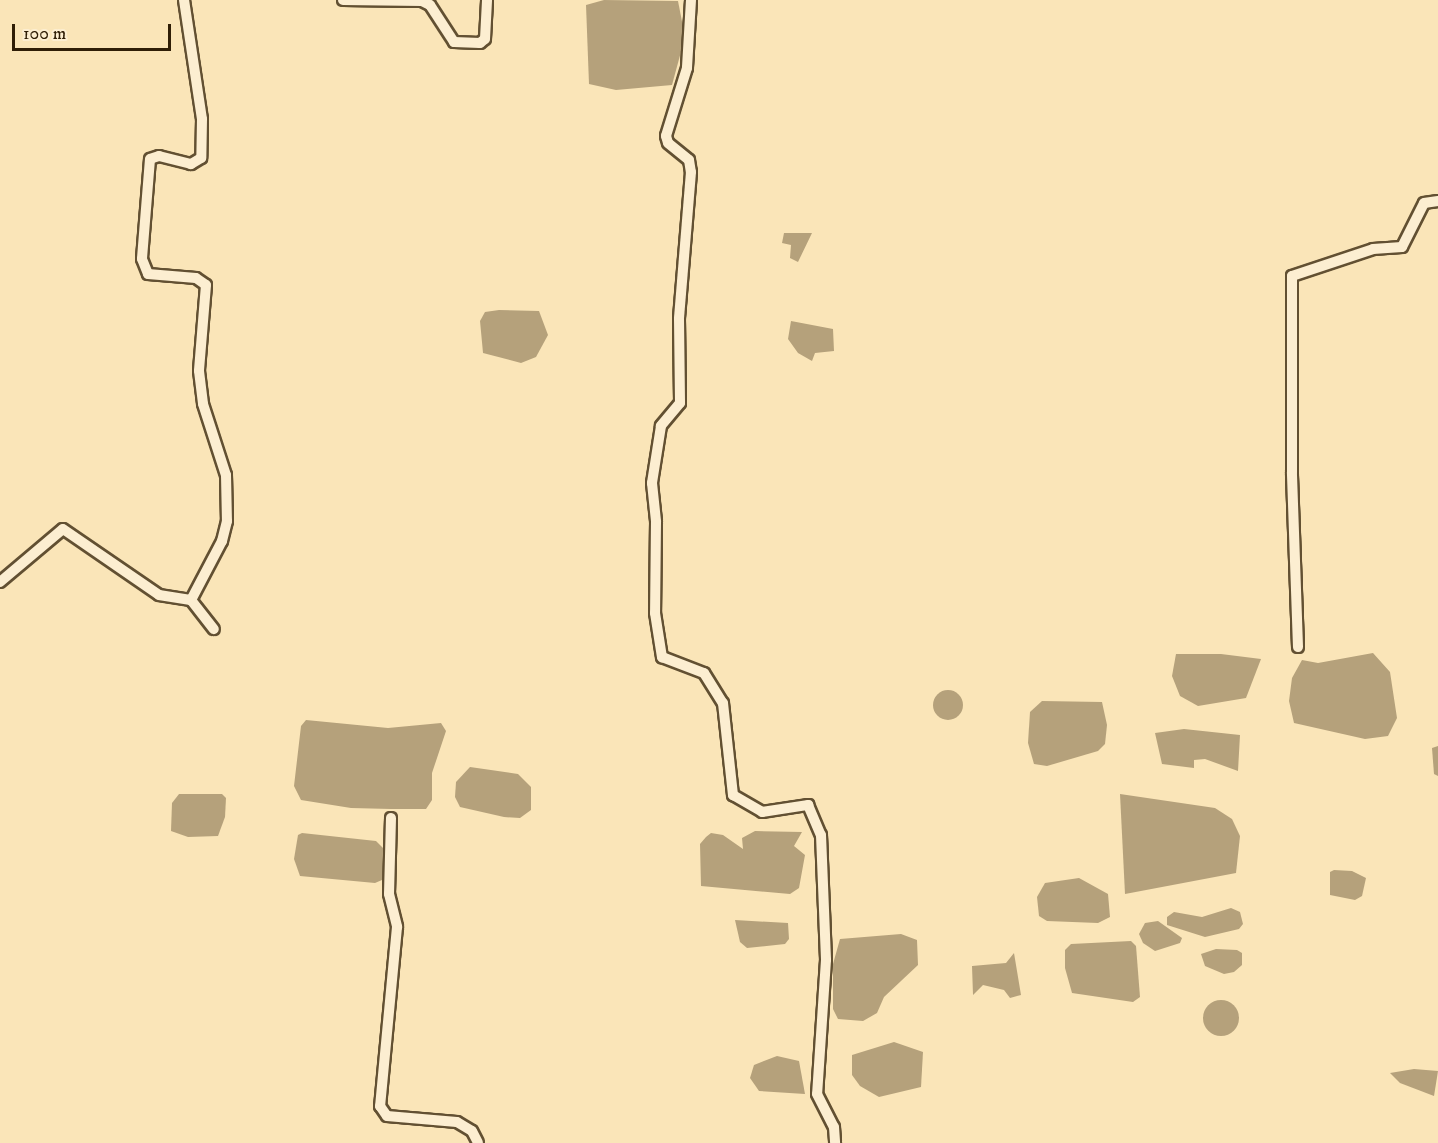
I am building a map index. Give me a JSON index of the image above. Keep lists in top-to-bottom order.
{
  "scale_bar": "100 m"
}
